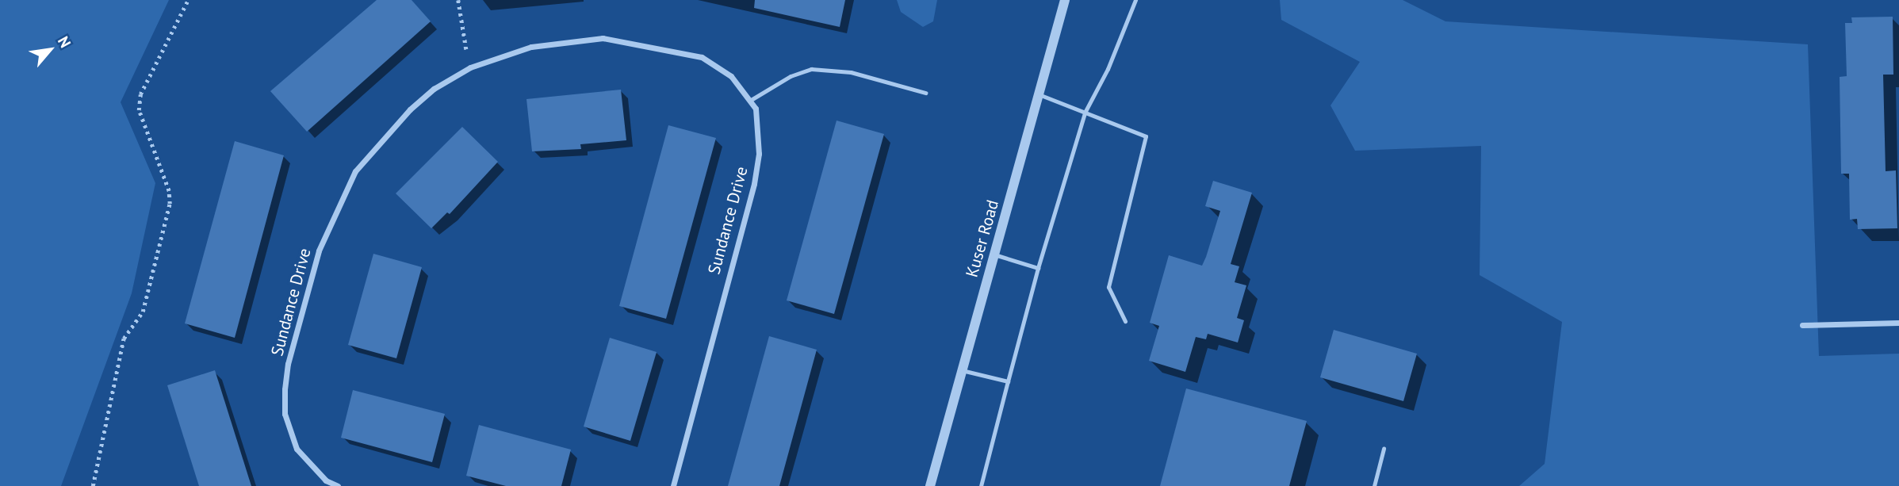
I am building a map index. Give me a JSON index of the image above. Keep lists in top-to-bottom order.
{
  "streets": {
    "street": ["Sundance Drive", "Kuser Road"]
  },
  "north": "top right"
}
